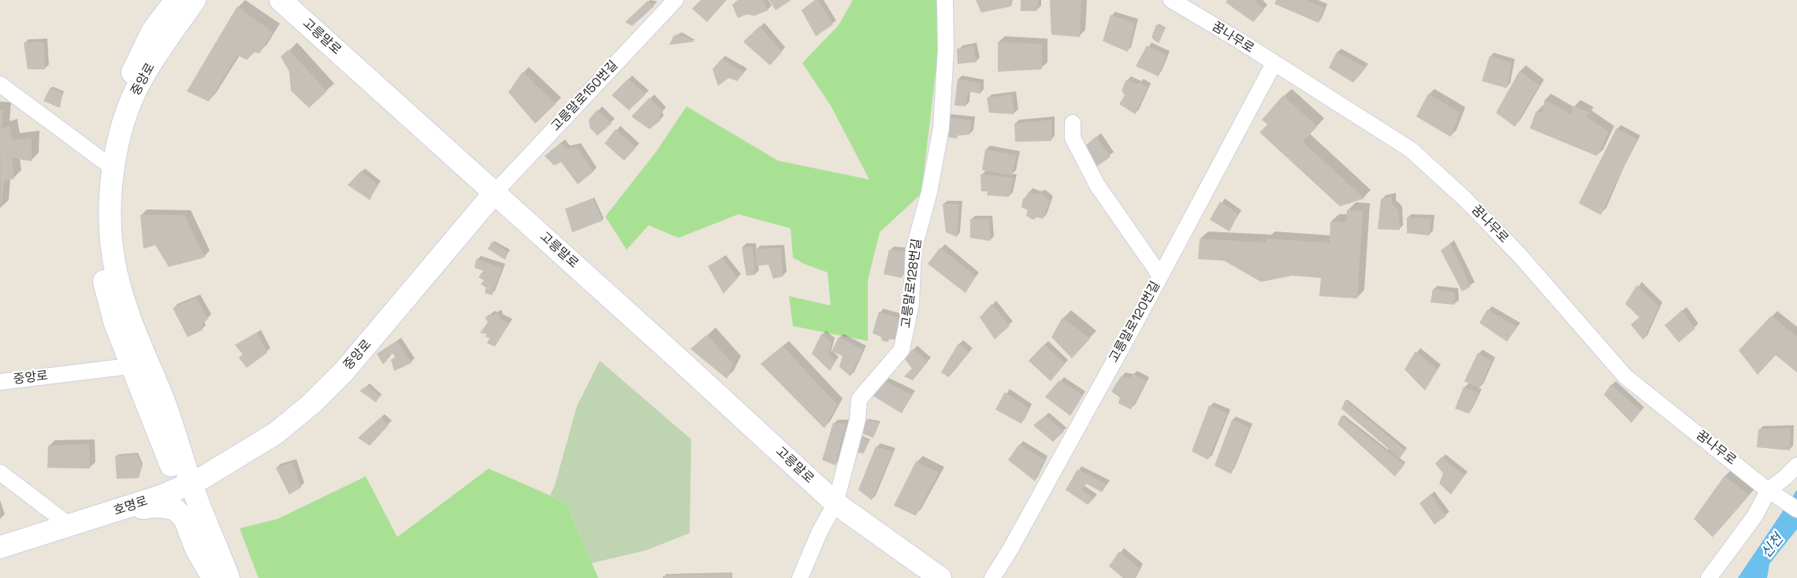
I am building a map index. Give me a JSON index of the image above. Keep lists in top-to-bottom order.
{
  "streets": {
    "street": [
      "고릉말로",
      "꿈나무로",
      "중앙로",
      "고릉말로150번길",
      "고릉말로128번길",
      "고릉말로120번길",
      "호명로"
    ]
  },
  "crossings": [
    ["고릉말로", "중앙로"],
    ["고릉말로", "고릉말로150번길"],
    ["고릉말로", "고릉말로128번길"],
    ["꿈나무로", "고릉말로120번길"],
    ["중앙로", "고릉말로150번길"],
    ["중앙로", "호명로"]
  ],
  "water": ["신천"]
}
